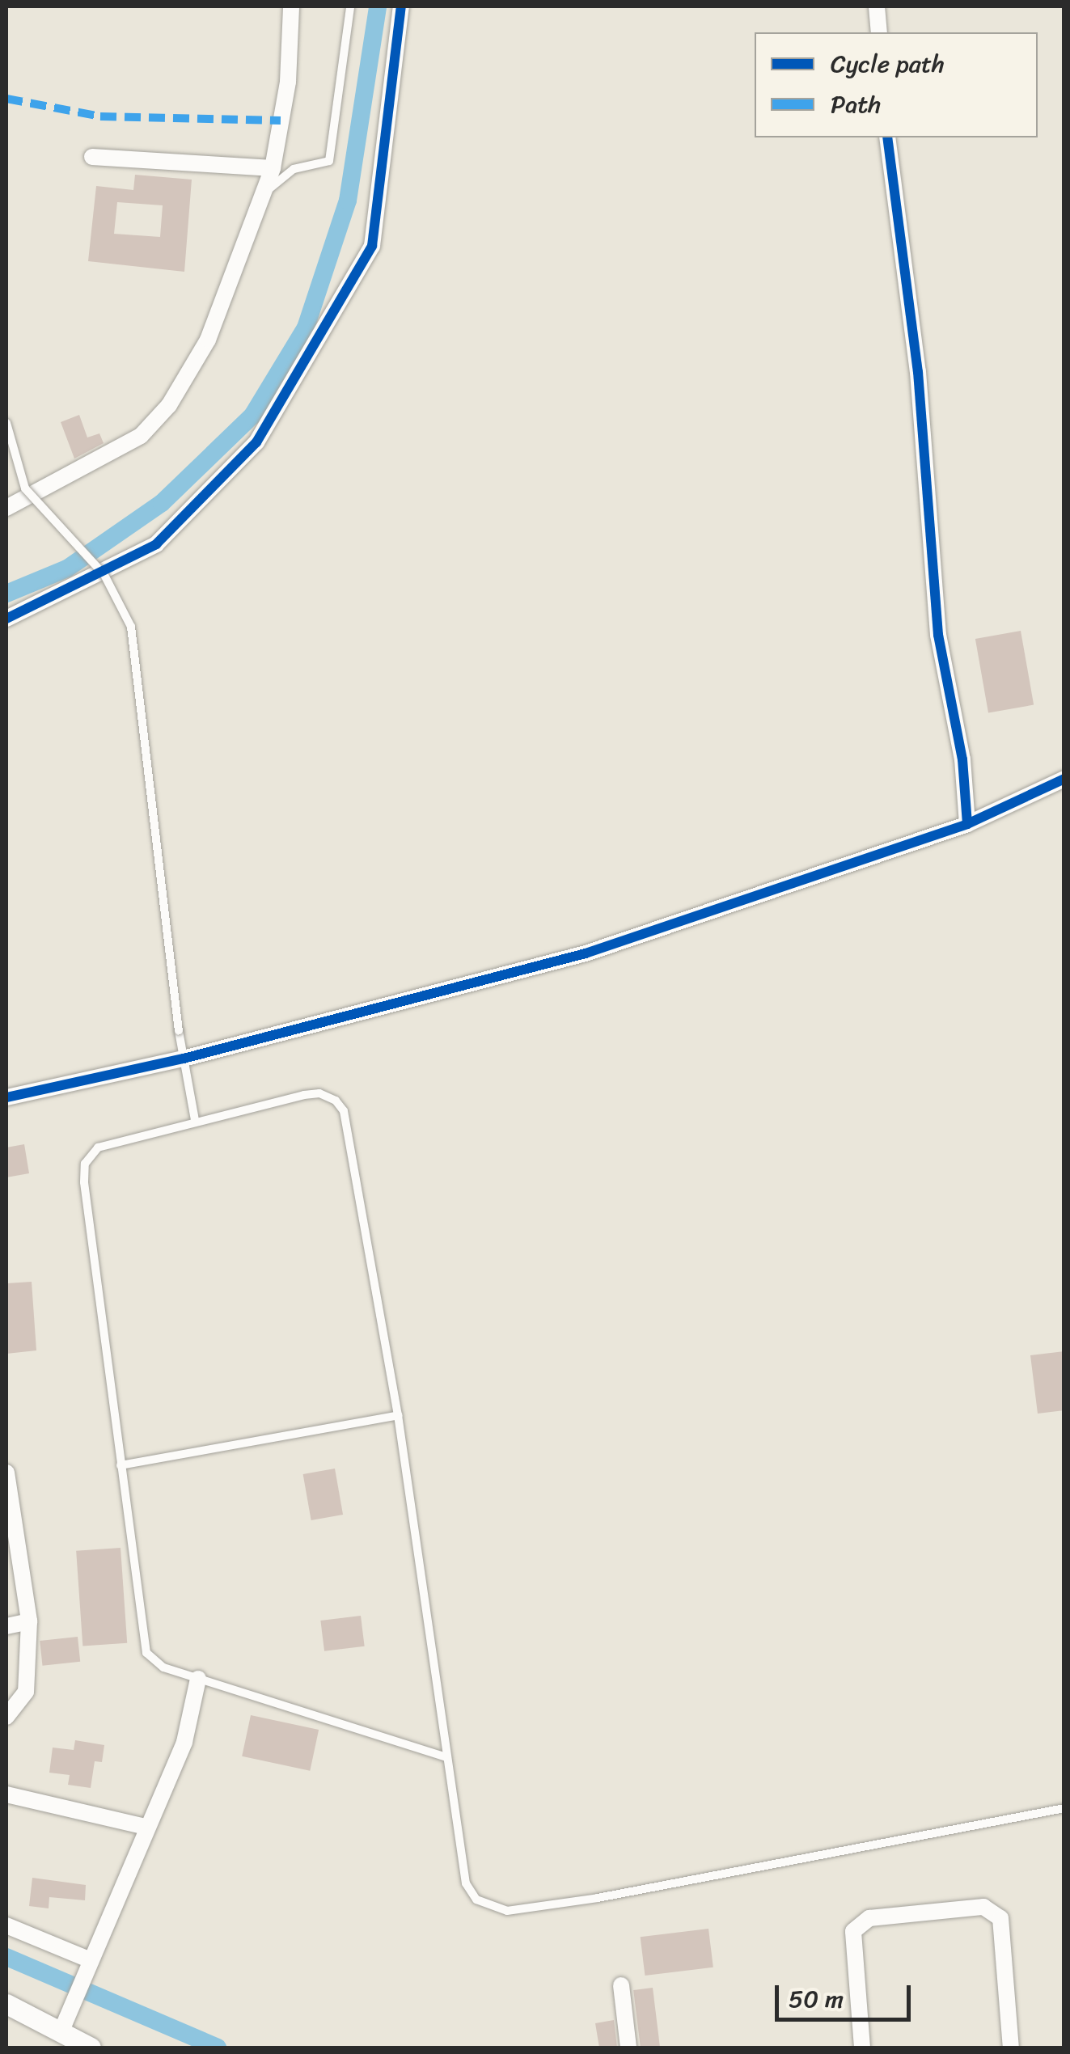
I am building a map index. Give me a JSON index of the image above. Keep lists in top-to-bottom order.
{
  "legend": ["Cycle path", "Path"],
  "scale_bar": "50 m"
}
